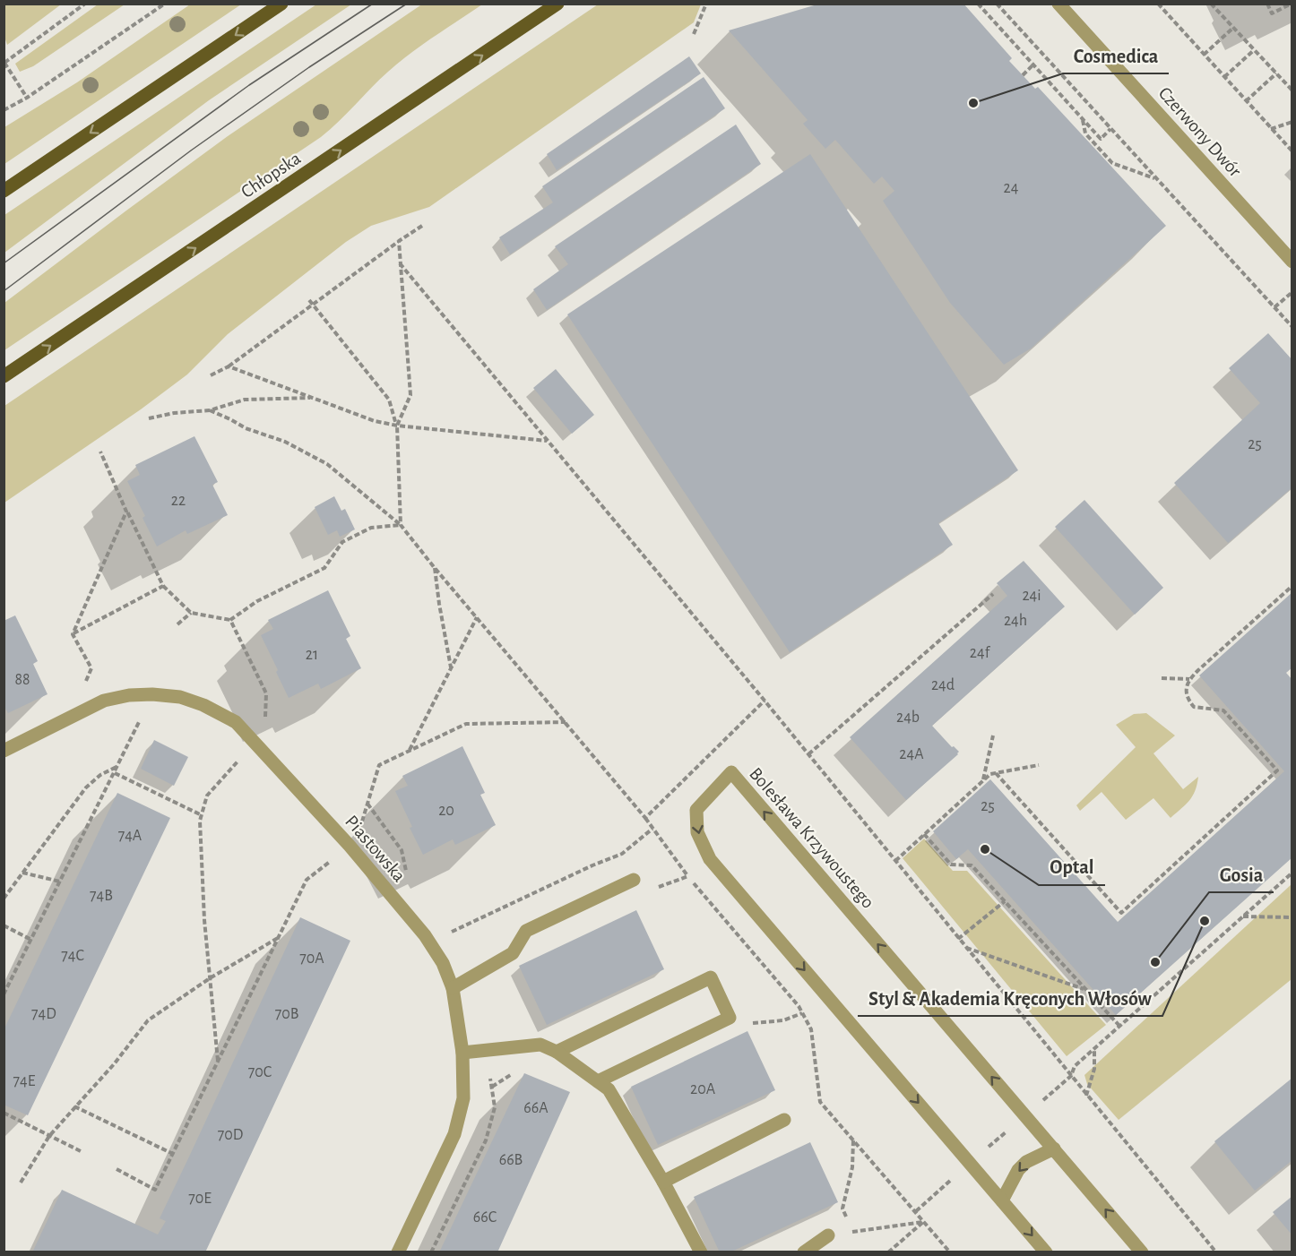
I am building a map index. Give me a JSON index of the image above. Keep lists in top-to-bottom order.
{
  "streets": {
    "main road": ["Chłopska"],
    "street": ["Czerwony Dwór", "Bolesława Krzywoustego", "Piastowska"]
  },
  "one_way": ["Chłopska"],
  "places": [
    "Cosmedica",
    "Optal",
    "Styl & Akademia Kręconych Włosów",
    "Gosia"
  ],
  "house_numbers": [
    "24",
    "25",
    "22",
    "24i",
    "24h",
    "24f",
    "21",
    "88",
    "24d",
    "24b",
    "24A",
    "25",
    "20",
    "74A",
    "74B",
    "74C",
    "70A",
    "74D",
    "70B",
    "70C",
    "74E",
    "20A",
    "66A",
    "70D",
    "66B",
    "70E",
    "66C"
  ]
}
